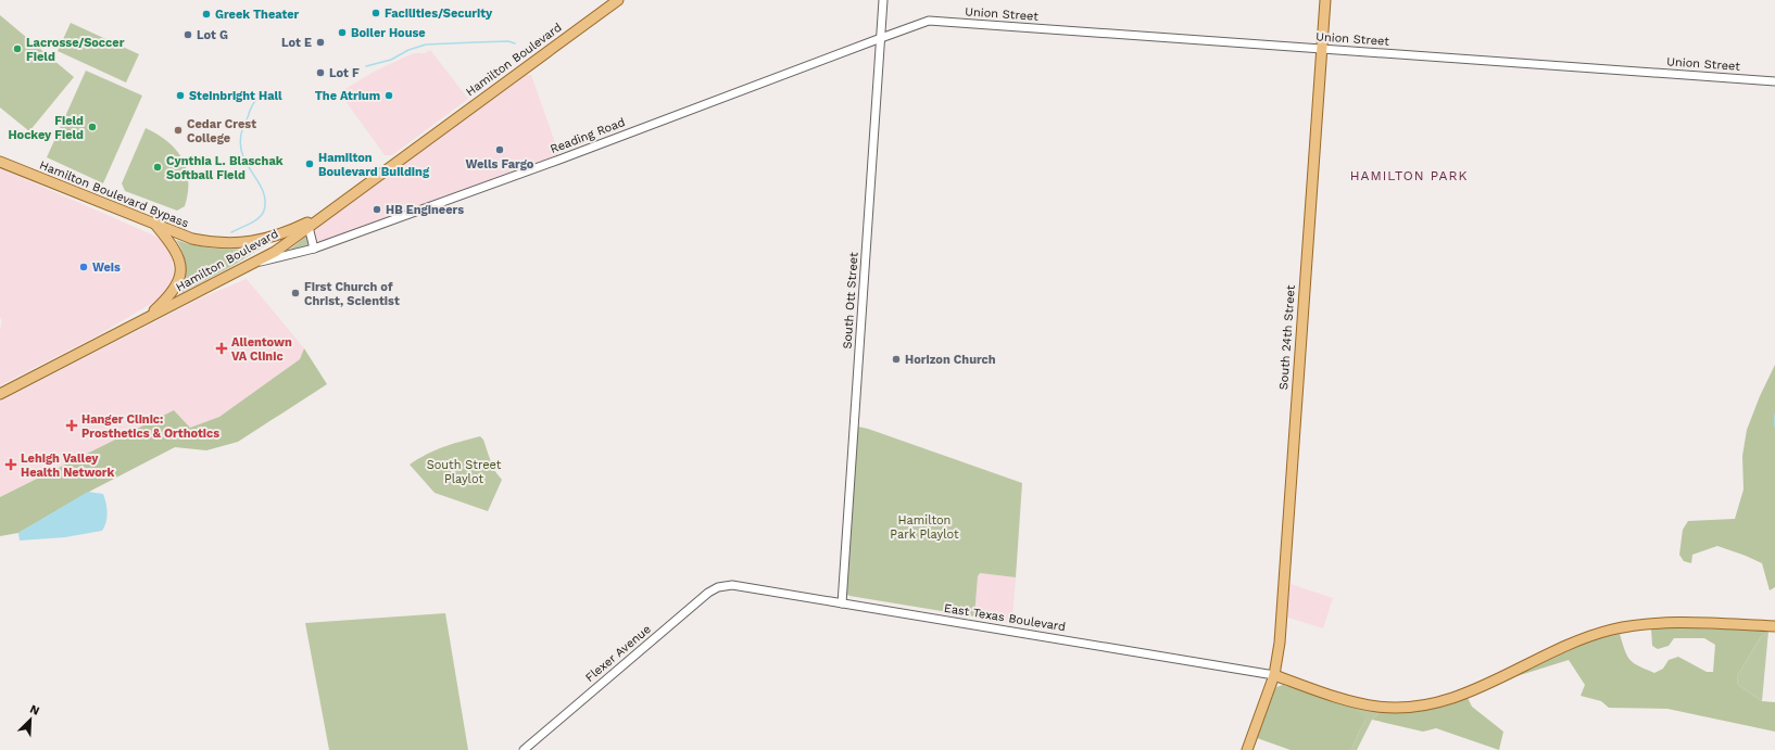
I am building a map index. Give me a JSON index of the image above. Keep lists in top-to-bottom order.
{
  "streets": {
    "main road": ["Hamilton Boulevard", "Hamilton Boulevard Bypass", "South 24th Street"],
    "street": [
      "Union Street",
      "Reading Road",
      "South Ott Street",
      "East Texas Boulevard",
      "Flexer Avenue"
    ]
  },
  "crossings": [
    ["Union Street", "Reading Road"],
    ["Union Street", "South 24th Street"],
    ["Hamilton Boulevard", "Reading Road"],
    ["Hamilton Boulevard", "Hamilton Boulevard Bypass"],
    ["Reading Road", "South Ott Street"],
    ["South Ott Street", "East Texas Boulevard"],
    ["South 24th Street", "East Texas Boulevard"],
    ["East Texas Boulevard", "Flexer Avenue"]
  ],
  "districts": ["HAMILTON PARK"],
  "parks": ["South Street Playlot", "Hamilton Park Playlot"],
  "places": {
    "other": [
      "Facilities/Security",
      "Greek Theater",
      "Boiler House",
      "Lot G",
      "Lot E",
      "Lacrosse/Soccer Field",
      "Lot F",
      "Steinbright Hall",
      "The Atrium",
      "Field Hockey Field",
      "Cedar Crest College",
      "Wells Fargo",
      "Hamilton Boulevard Building",
      "Cynthia L. Blaschak Softball Field",
      "HB Engineers",
      "Weis",
      "First Church of Christ, Scientist",
      "Horizon Church"
    ],
    "health": ["Allentown VA Clinic", "Hanger Clinic: Prosthetics & Orthotics", "Lehigh Valley Health Network"]
  },
  "north": "top right"
}
